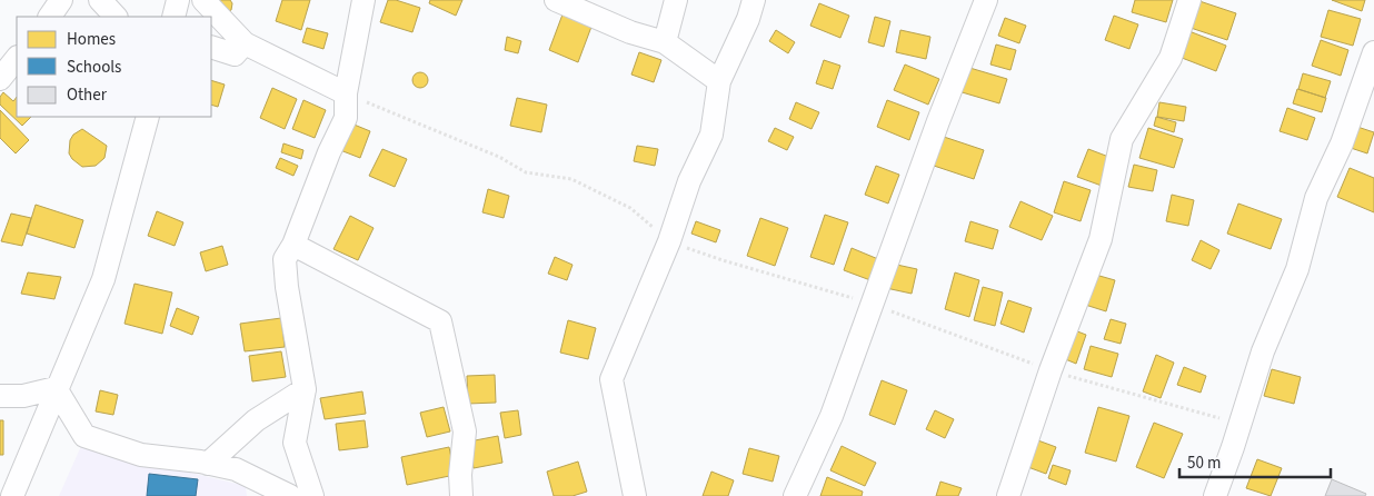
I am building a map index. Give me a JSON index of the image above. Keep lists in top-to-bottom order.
{
  "legend": ["Homes", "Schools", "Other"],
  "scale_bar": "50 m"
}
